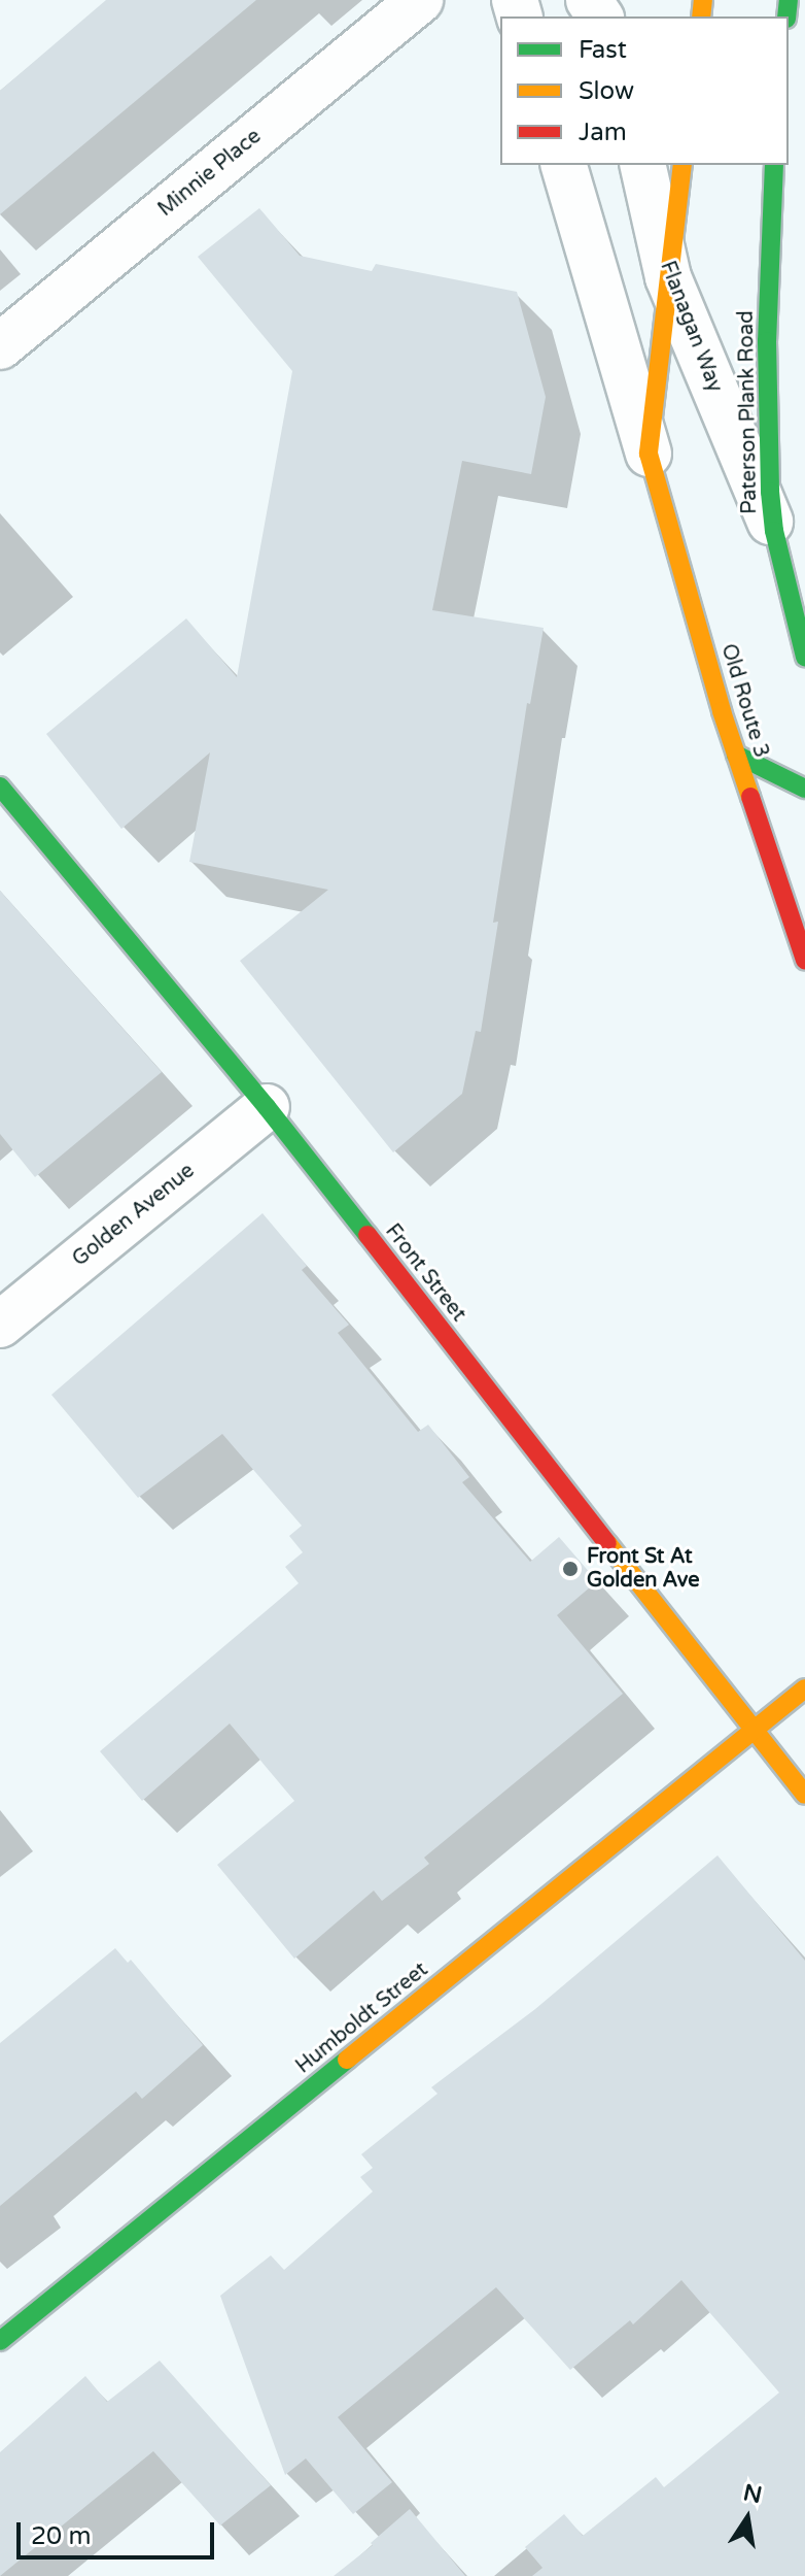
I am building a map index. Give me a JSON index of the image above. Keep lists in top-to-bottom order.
{
  "streets": {
    "street": [
      "Minnie Place",
      "Flanagan Way",
      "Paterson Plank Road",
      "Old Route 3",
      "Golden Avenue",
      "Front Street",
      "Humboldt Street"
    ]
  },
  "crossings": [
    ["Flanagan Way", "Paterson Plank Road"],
    ["Golden Avenue", "Front Street"],
    ["Front Street", "Humboldt Street"]
  ],
  "places": ["Front St At Golden Ave"],
  "legend": ["Fast", "Slow", "Jam"],
  "scale_bar": "20 m",
  "north": "top"
}
